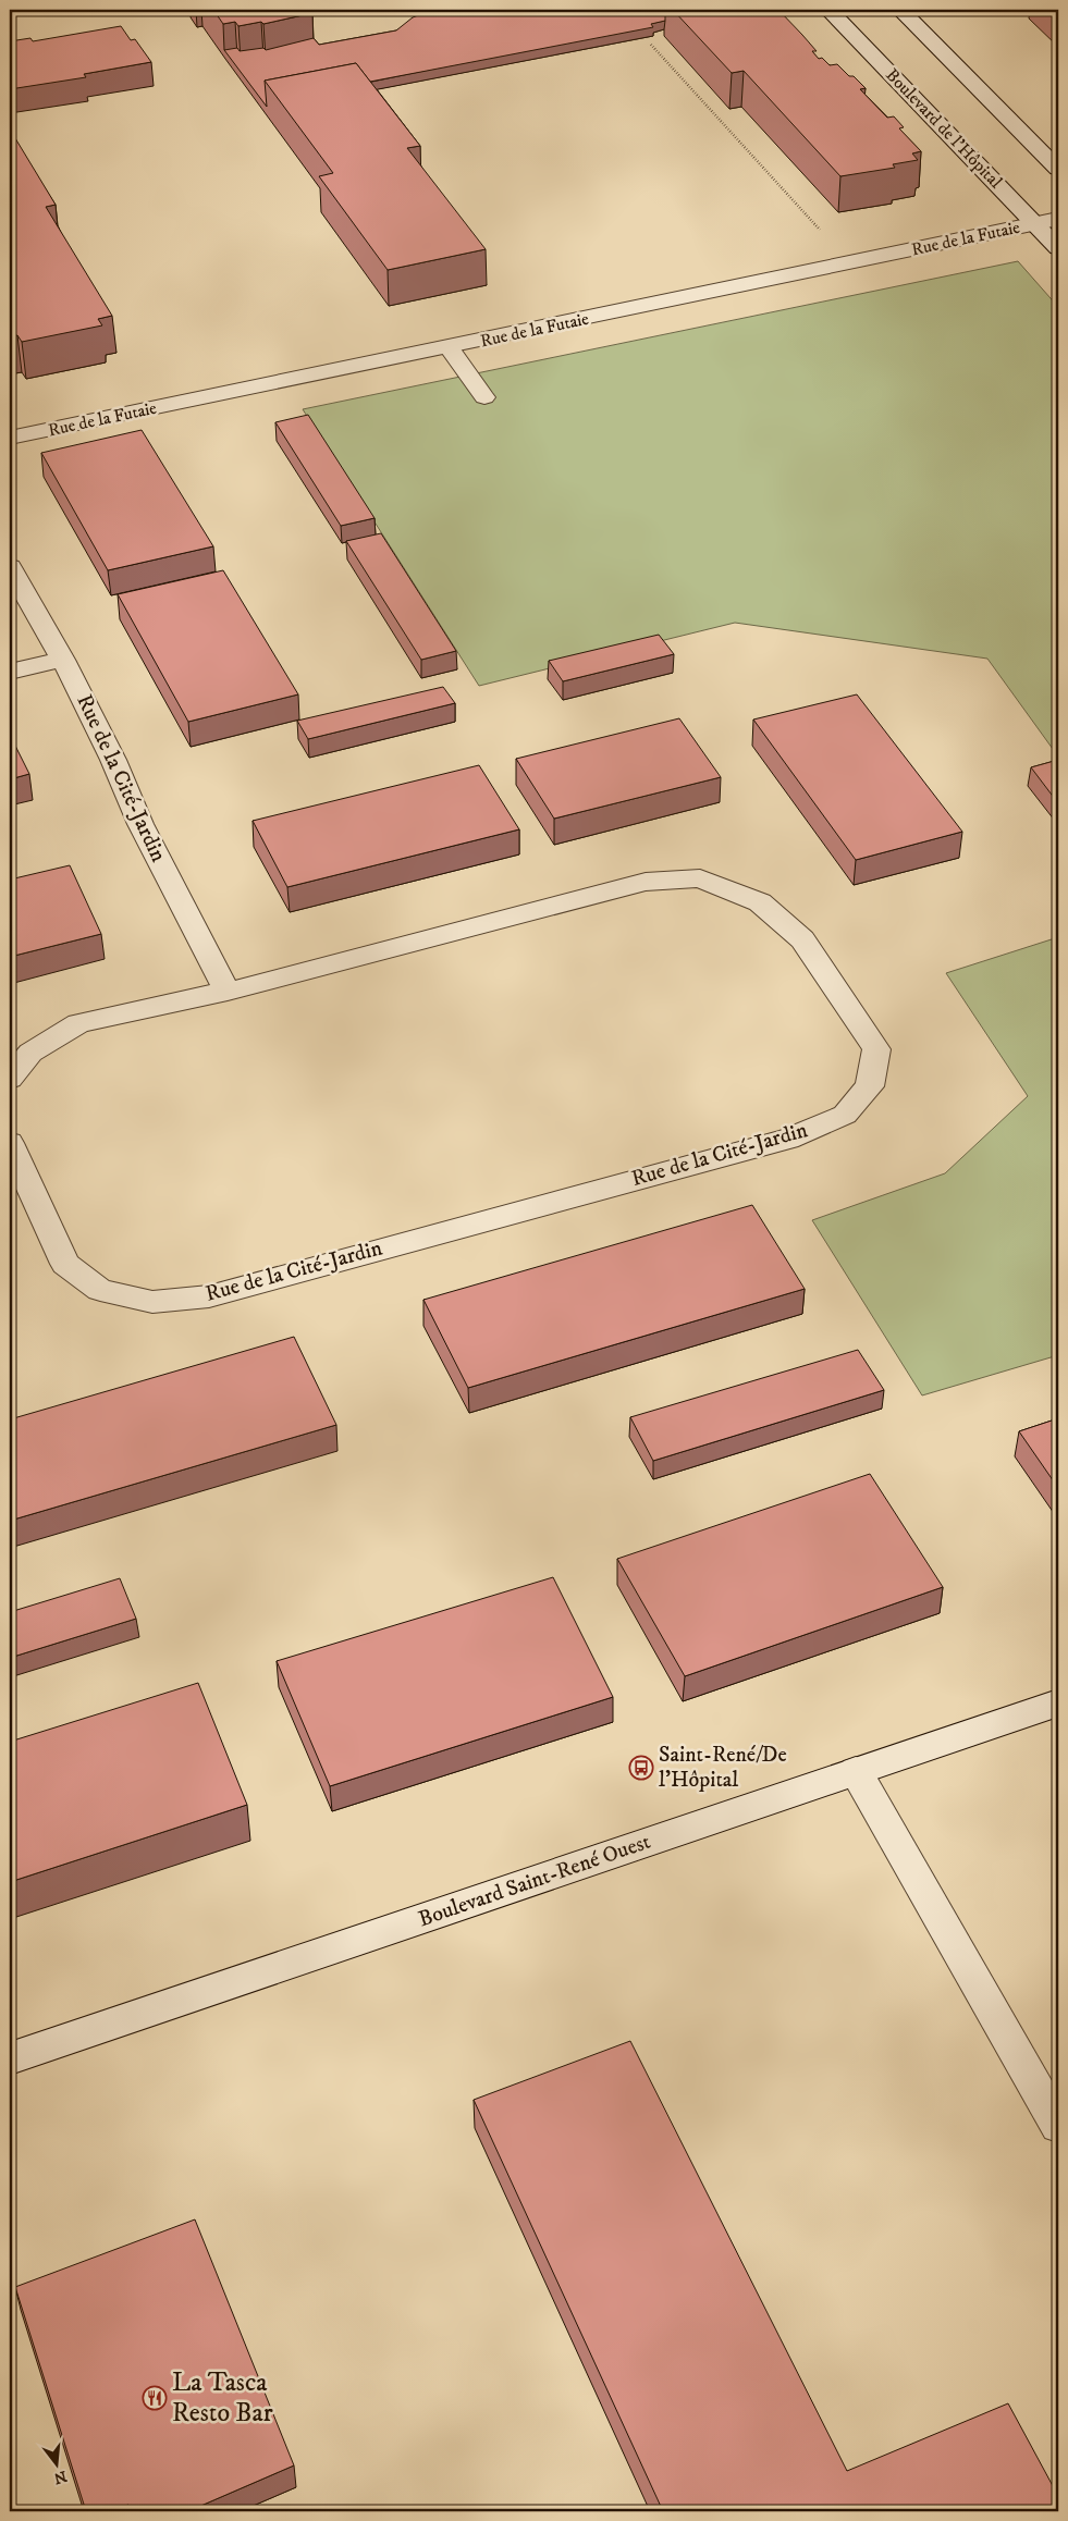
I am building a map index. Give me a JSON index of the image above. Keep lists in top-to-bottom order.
{
  "streets": {
    "street": [
      "Boulevard de l'Hôpital",
      "Rue de la Futaie",
      "Rue de la Cité-Jardin",
      "Boulevard Saint-René Ouest"
    ]
  },
  "crossings": [
    ["Boulevard de l'Hôpital", "Rue de la Futaie"]
  ],
  "places": {
    "bus stop": ["Saint-René/De l'Hôpital"],
    "restaurant": ["La Tasca Resto Bar"]
  },
  "north": "bottom"
}
